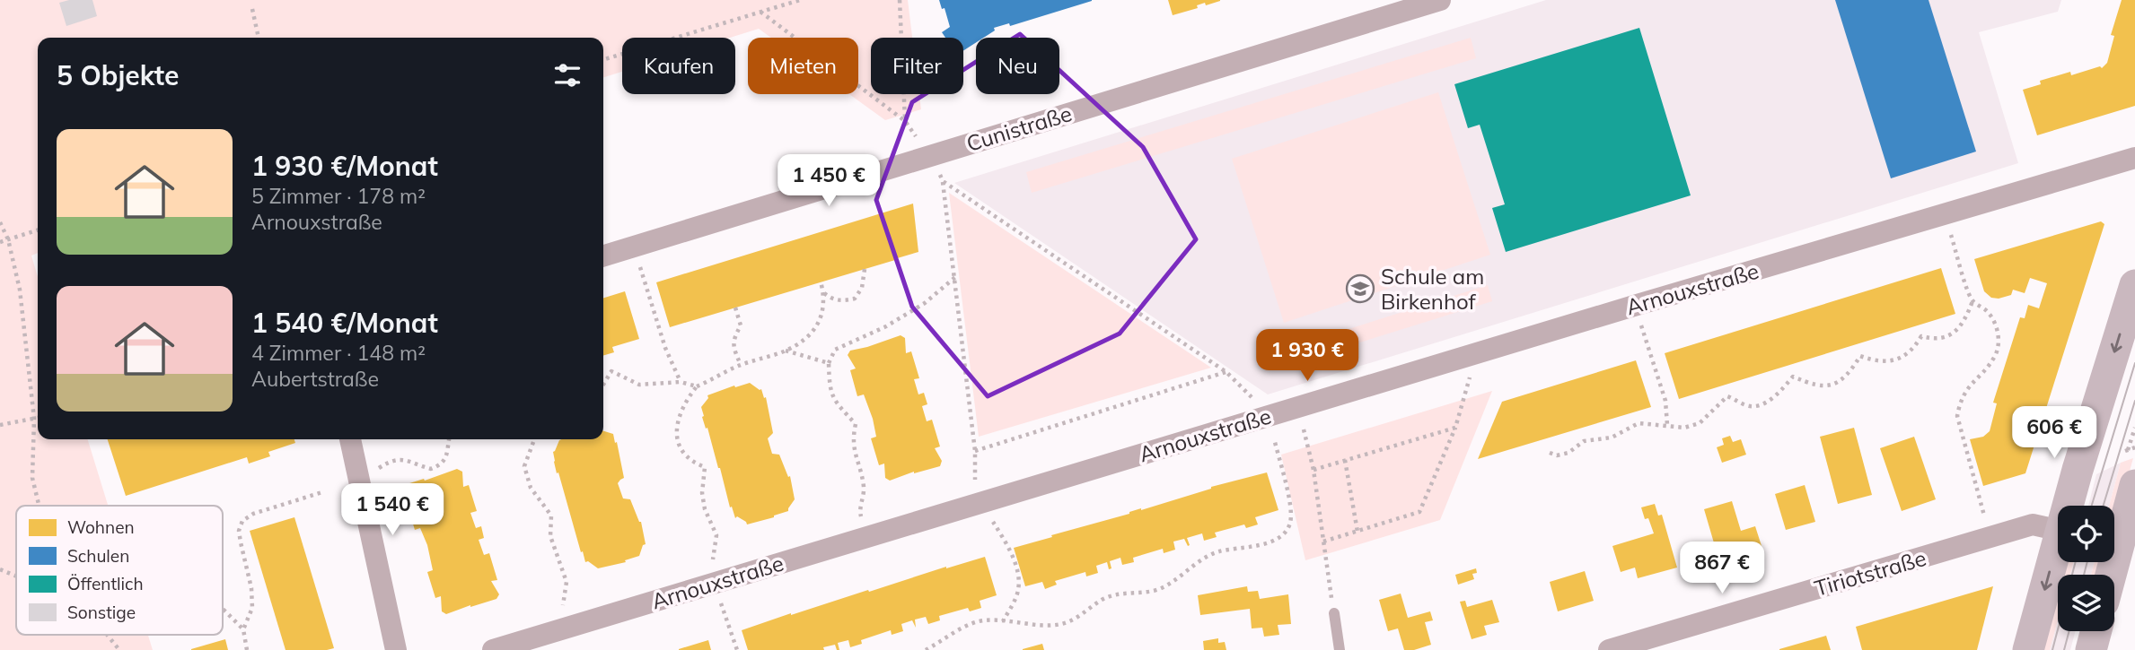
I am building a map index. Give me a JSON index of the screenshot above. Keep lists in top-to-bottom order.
{
  "streets": {
    "street": ["Cunistraße", "Arnouxstraße", "Tiriotstraße"]
  },
  "places": {
    "school or university": ["Schule am Birkenhof"]
  },
  "legend": [
    "Wohnen",
    "Schulen",
    "Öffentlich",
    "Sonstige"
  ],
  "page": {
    "chip": [
      "Kaufen",
      "Mieten",
      "Filter",
      "Neu"
    ],
    "heading": "5 Objekte",
    "list": [
      {
        "name": "1 930 €/Monat",
        "note": "5 Zimmer · 178 m² · Arnouxstraße"
      },
      {
        "name": "1 540 €/Monat",
        "note": "4 Zimmer · 148 m² · Aubertstraße"
      }
    ],
    "price": [
      "1 450 €",
      "1 930 €",
      "606 €",
      "1 540 €",
      "867 €"
    ]
  }
}
